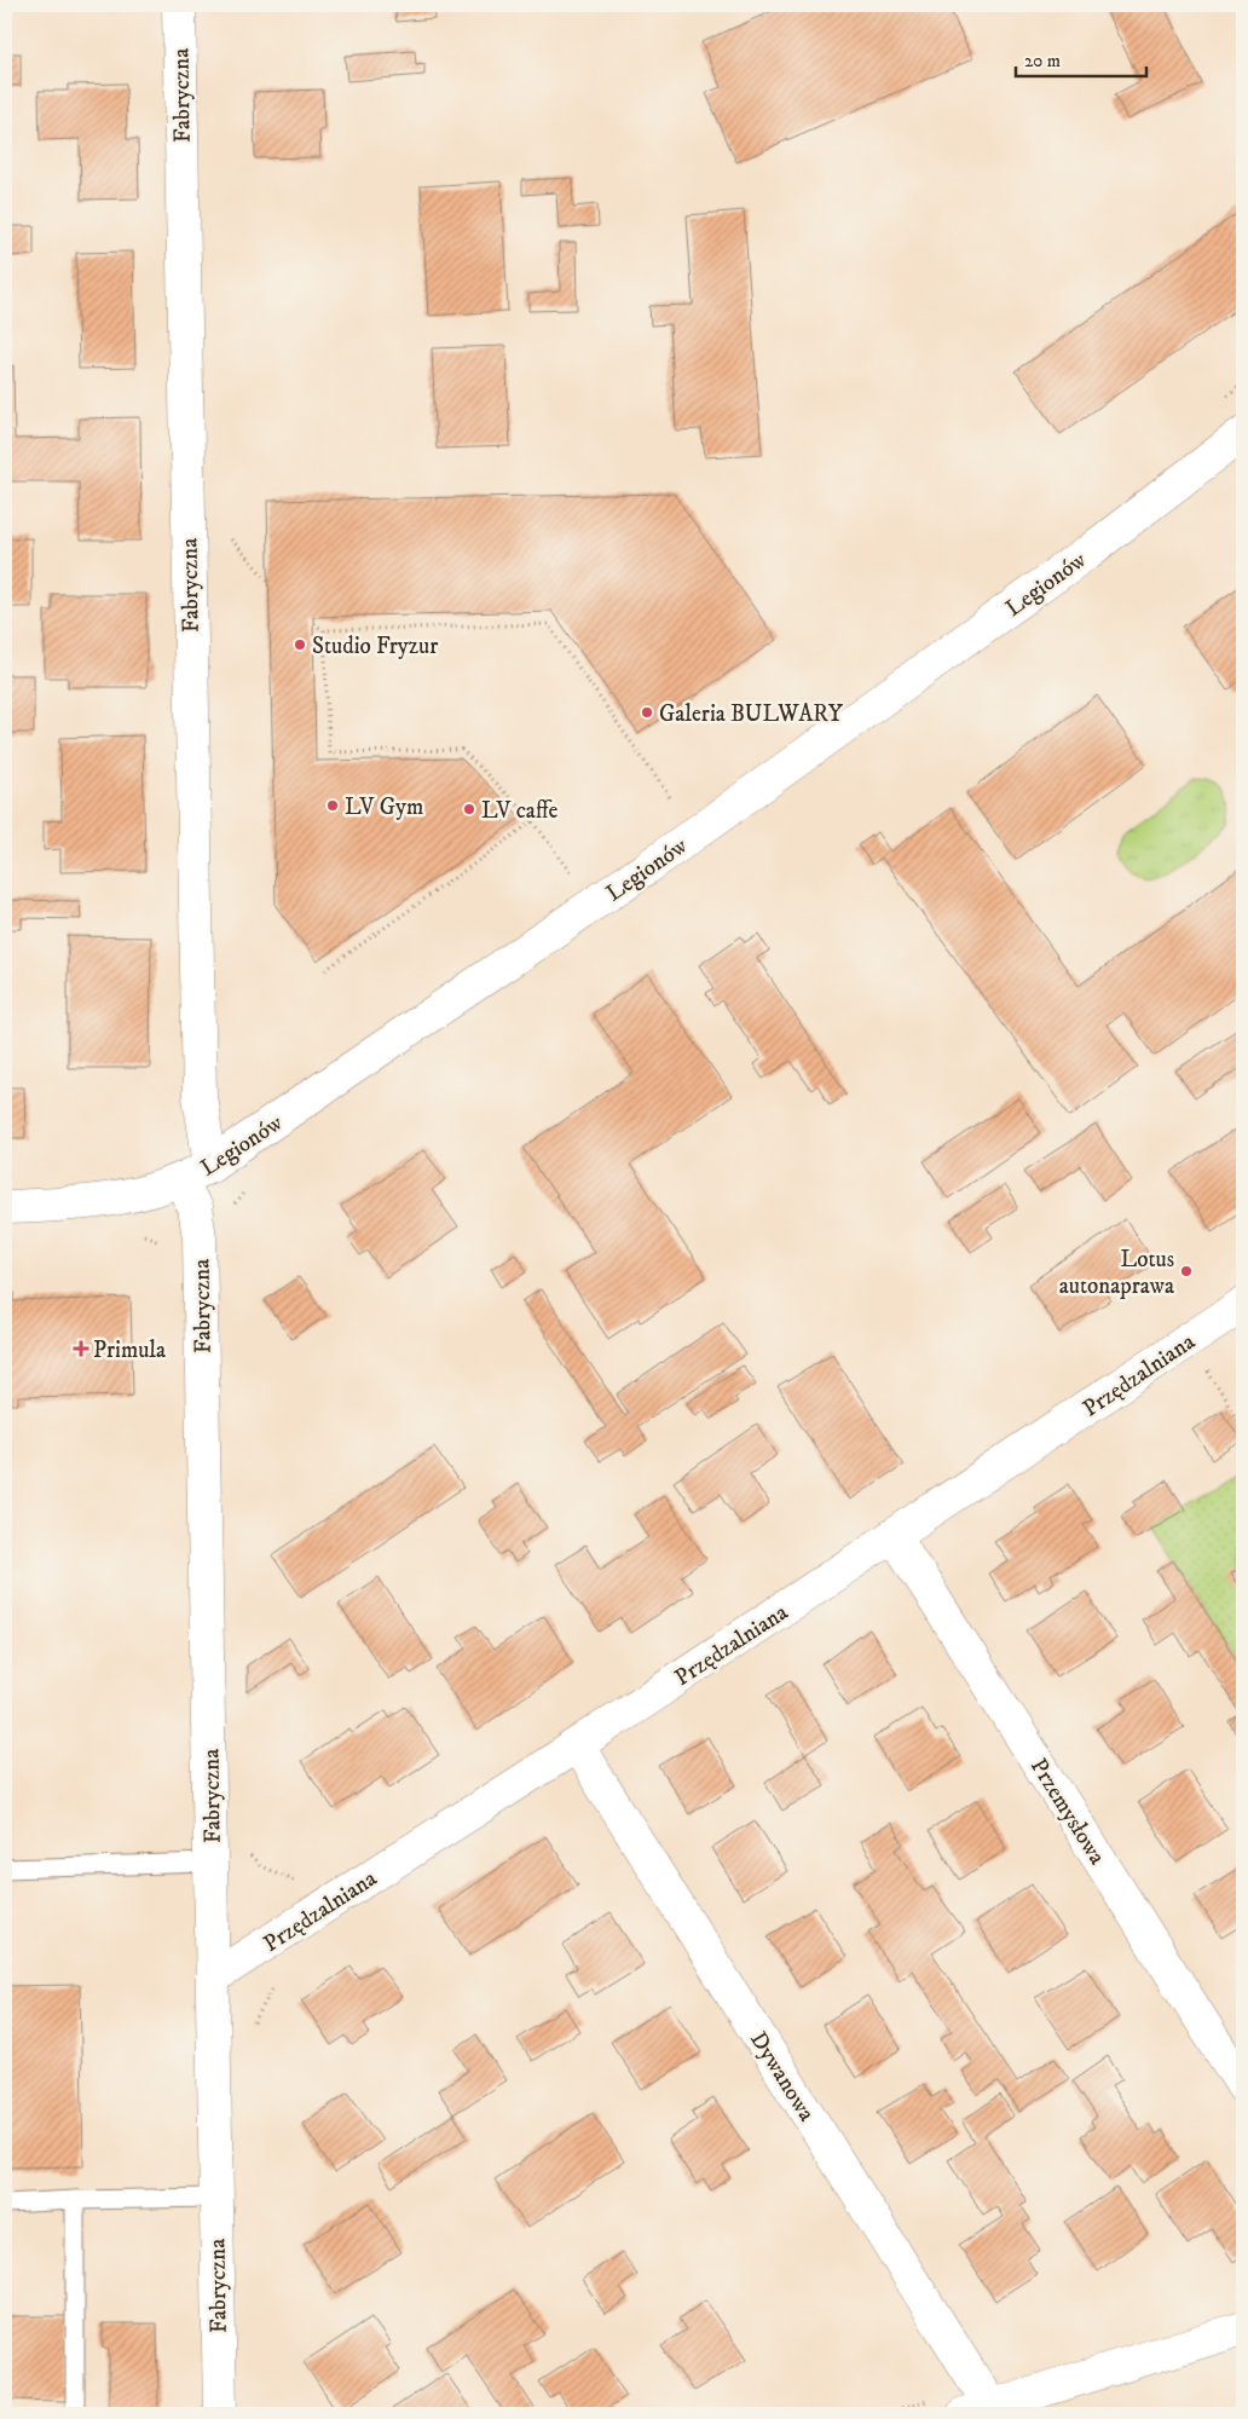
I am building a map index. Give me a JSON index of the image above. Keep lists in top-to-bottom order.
{
  "streets": {
    "street": [
      "Fabryczna",
      "Legionów",
      "Przędzalniana",
      "Przemysłowa",
      "Dywanowa"
    ]
  },
  "crossings": [
    ["Fabryczna", "Legionów"],
    ["Fabryczna", "Przędzalniana"],
    ["Przędzalniana", "Przemysłowa"],
    ["Przędzalniana", "Dywanowa"]
  ],
  "places": {
    "other": [
      "Studio Fryzur",
      "Galeria BULWARY",
      "LV Gym",
      "LV caffe",
      "Lotus autonaprawa"
    ],
    "health": ["Primula"]
  },
  "scale_bar": "20 m"
}
